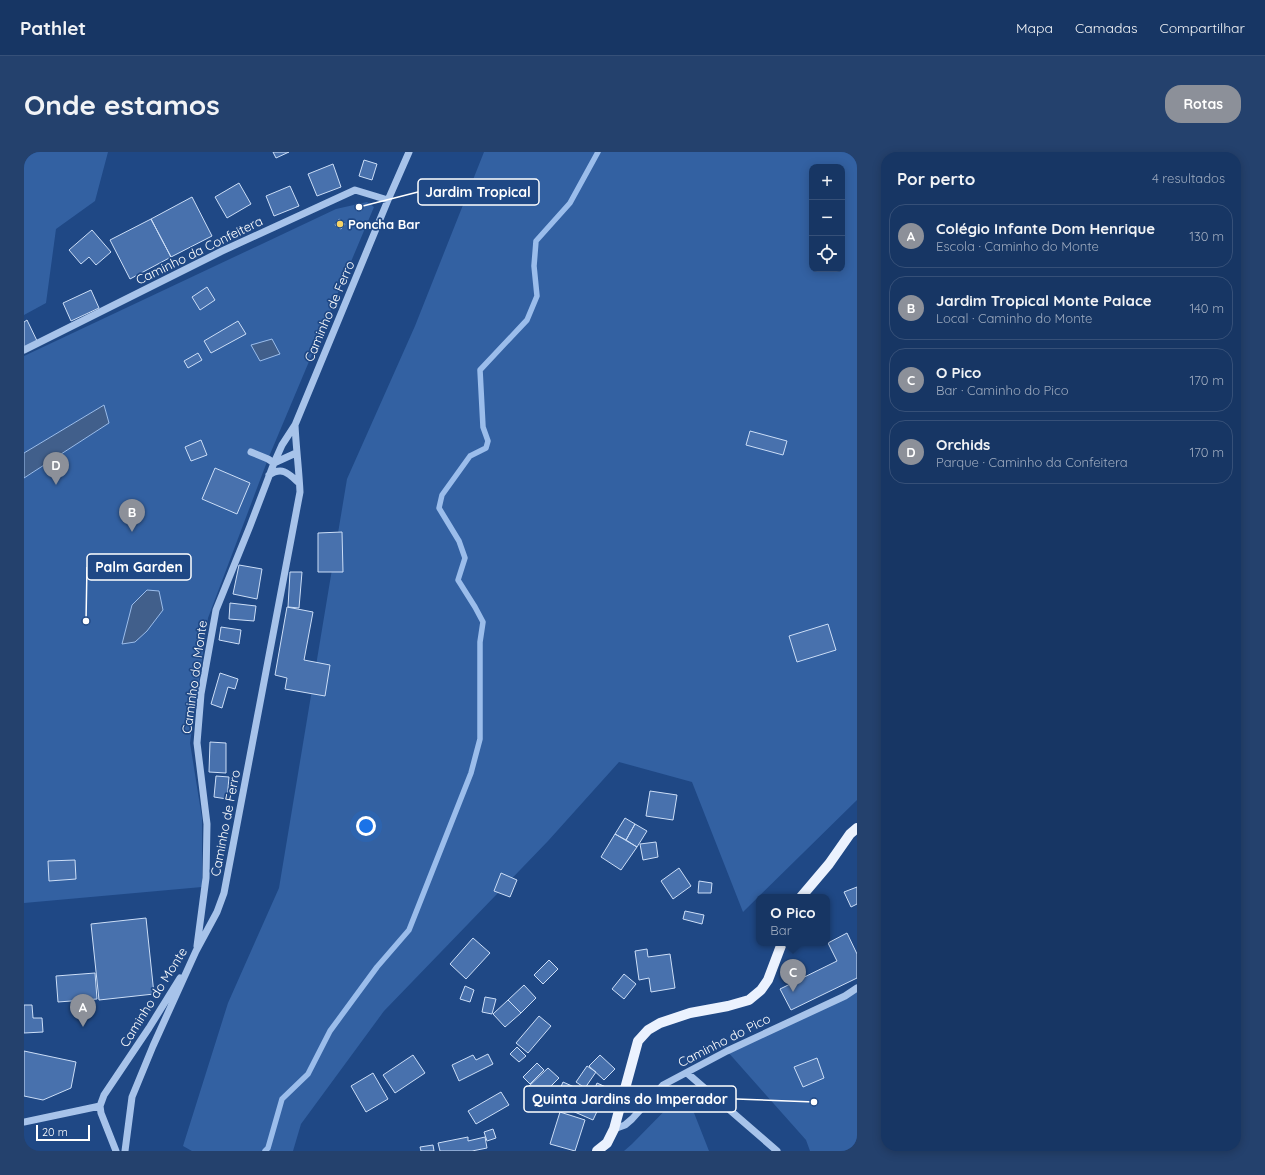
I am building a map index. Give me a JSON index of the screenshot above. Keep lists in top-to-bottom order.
{
  "streets": {
    "street": [
      "Caminho da Confeitera",
      "Caminho de Ferro",
      "Caminho do Monte",
      "Caminho do Pico"
    ]
  },
  "crossings": [
    ["Caminho da Confeitera", "Caminho de Ferro"],
    ["Caminho de Ferro", "Caminho do Monte"]
  ],
  "places": [
    "Jardim Tropical",
    "Poncha Bar",
    "Palm Garden",
    "Quinta Jardins do Imperador"
  ],
  "scale_bar": "20 m",
  "page": {
    "header": "Pathlet",
    "nav": ["Mapa", "Camadas", "Compartilhar"],
    "buttons": "Rotas",
    "title": "Onde estamos",
    "heading": ["Por perto", "4 resultados"],
    "map_buttons": ["+", "−"],
    "list": [
      {
        "mark": "A",
        "name": "Colégio Infante Dom Henrique",
        "note": "Escola · Caminho do Monte",
        "value": "130 m"
      },
      {
        "mark": "B",
        "name": "Jardim Tropical Monte Palace",
        "note": "Local · Caminho do Monte",
        "value": "140 m"
      },
      {
        "mark": "C",
        "name": "O Pico",
        "note": "Bar · Caminho do Pico",
        "value": "170 m"
      },
      {
        "mark": "D",
        "name": "Orchids",
        "note": "Parque · Caminho da Confeitera",
        "value": "170 m"
      }
    ],
    "pins": [
      "D",
      "B",
      "C",
      "A"
    ],
    "popup": ["O Pico", "Bar"],
    "scale": "20 m"
  }
}
